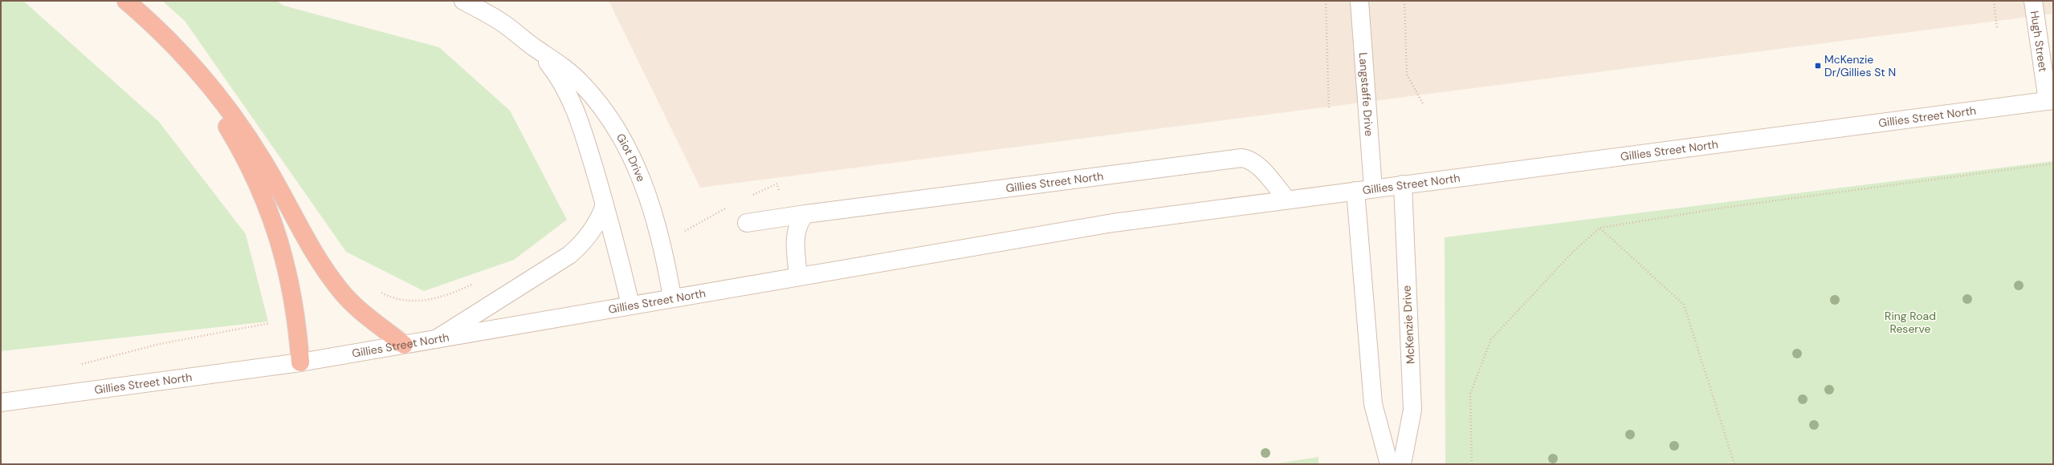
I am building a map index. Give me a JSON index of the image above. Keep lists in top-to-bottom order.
{
  "streets": {
    "street": [
      "Hugh Street",
      "Langstaffe Drive",
      "Gillies Street North",
      "Giot Drive",
      "McKenzie Drive"
    ]
  },
  "crossings": [
    ["Hugh Street", "Gillies Street North"],
    ["Langstaffe Drive", "Gillies Street North"],
    ["Gillies Street North", "Giot Drive"],
    ["Gillies Street North", "McKenzie Drive"]
  ],
  "parks": ["Ring Road Reserve"],
  "places": {
    "transit": ["McKenzie Dr/Gillies St N"]
  }
}
